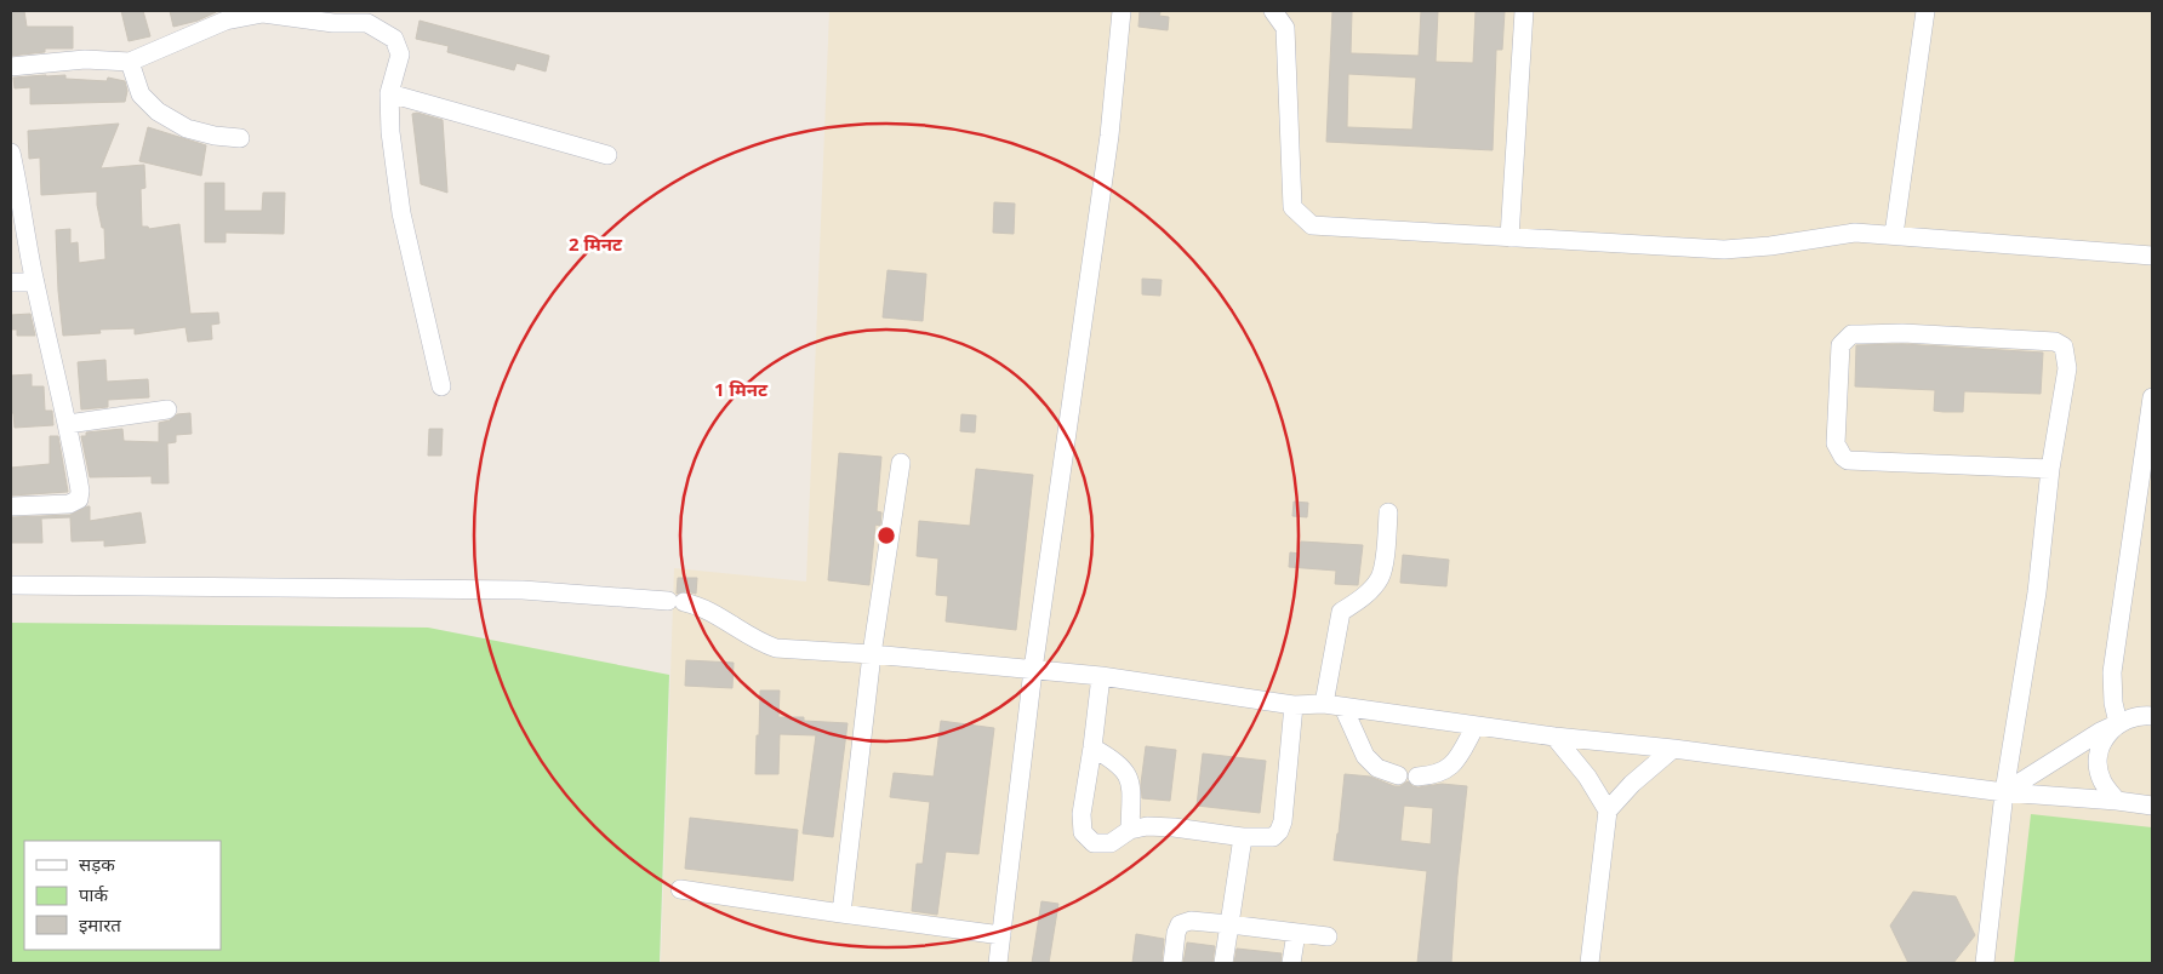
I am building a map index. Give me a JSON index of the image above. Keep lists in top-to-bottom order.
{
  "legend": ["सड़क", "पार्क", "इमारत"],
  "rings": ["2 मिनट", "1 मिनट"]
}
